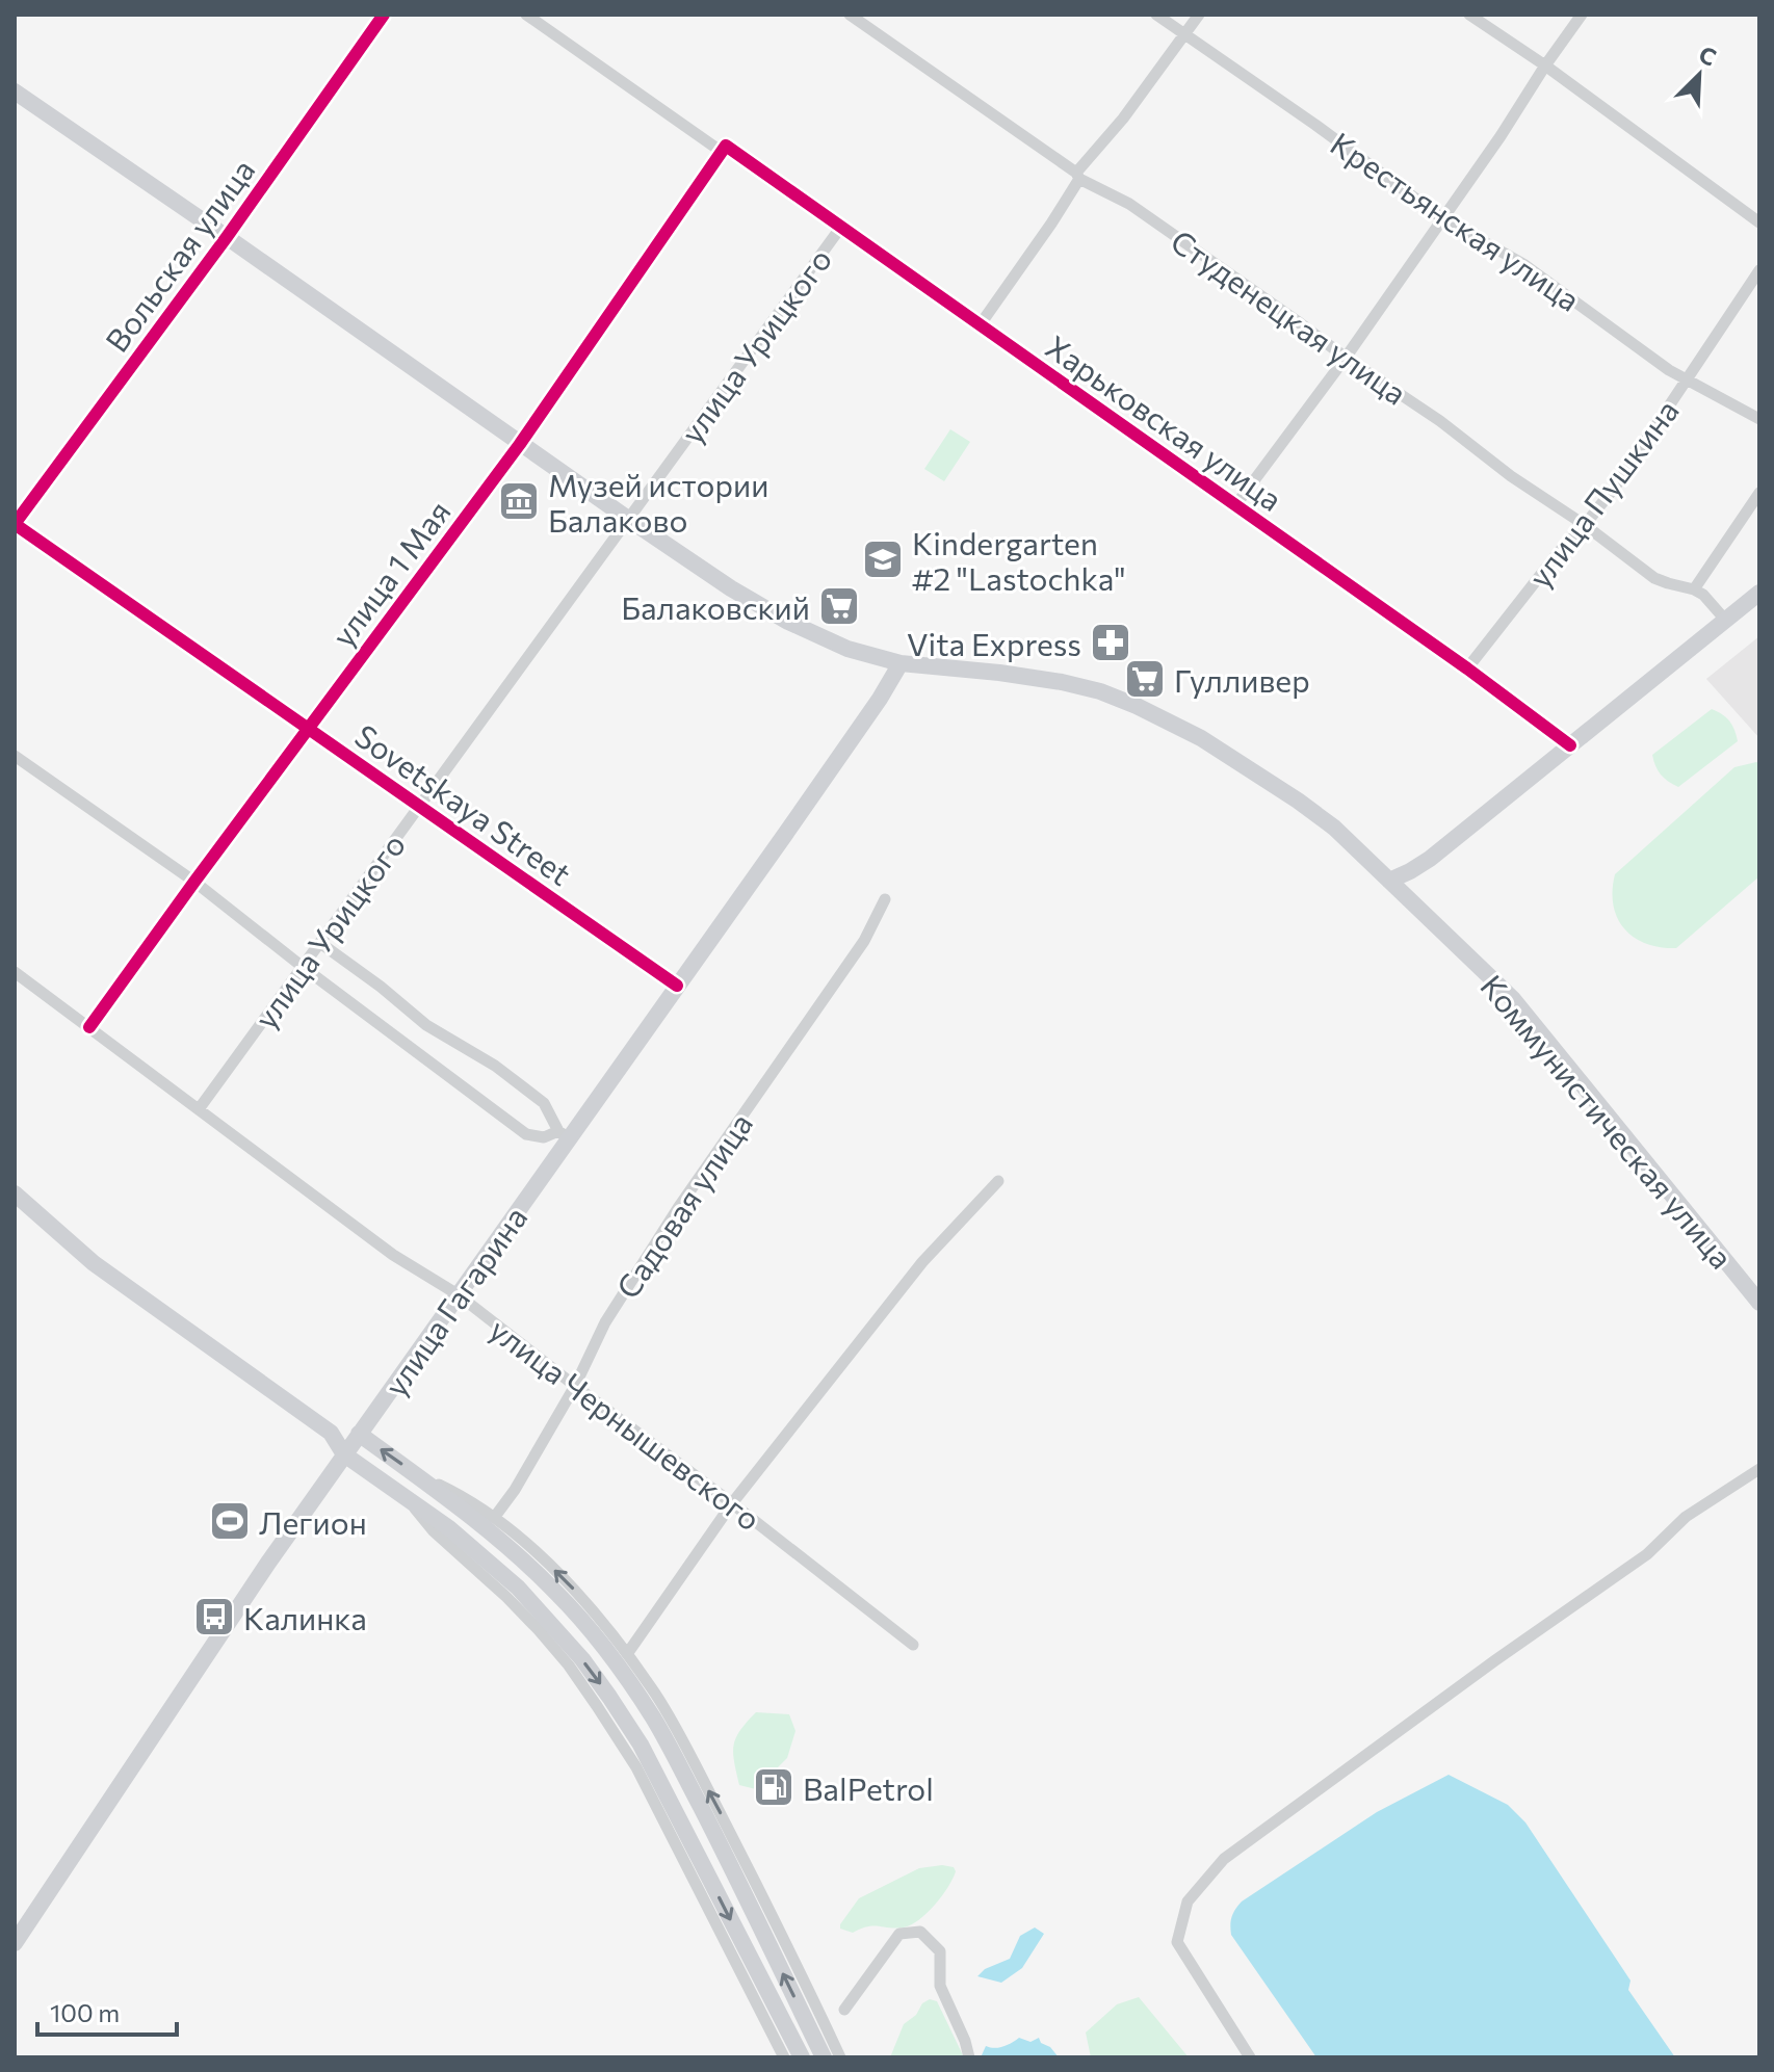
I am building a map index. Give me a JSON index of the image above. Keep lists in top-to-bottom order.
{
  "streets": {
    "main road": ["Коммунистическая улица", "улица Гагарина"],
    "street": [
      "Крестьянская улица",
      "Вольская улица",
      "Студенецкая улица",
      "улица Урицкого",
      "Харьковская улица",
      "улица Пушкина",
      "улица 1 Мая",
      "Sovetskaya Street",
      "Садовая улица",
      "улица Чернышевского"
    ]
  },
  "crossings": [
    ["Крестьянская улица", "улица Пушкина"],
    ["Вольская улица", "Sovetskaya Street"],
    ["Вольская улица", "Коммунистическая улица"],
    ["Студенецкая улица", "улица Пушкина"],
    ["улица Урицкого", "Харьковская улица"],
    ["улица Урицкого", "Sovetskaya Street"],
    ["улица Урицкого", "Коммунистическая улица"],
    ["улица Урицкого", "улица Чернышевского"],
    ["Харьковская улица", "улица Пушкина"],
    ["Харьковская улица", "улица 1 Мая"],
    ["улица 1 Мая", "Sovetskaya Street"],
    ["улица 1 Мая", "Коммунистическая улица"],
    ["улица 1 Мая", "улица Чернышевского"],
    ["Sovetskaya Street", "улица Гагарина"],
    ["Коммунистическая улица", "улица Гагарина"],
    ["Садовая улица", "улица Чернышевского"],
    ["улица Гагарина", "улица Чернышевского"]
  ],
  "places": {
    "museum": ["Музей истории Балаково"],
    "school or university": ["Kindergarten #2 \"Lastochka\""],
    "supermarket": ["Балаковский", "Гулливер"],
    "pharmacy": ["Vita Express"],
    "sports": ["Легион"],
    "bus stop": ["Калинка"],
    "fuel station": ["BalPetrol"]
  },
  "scale_bar": "100 m",
  "north": "top right"
}
